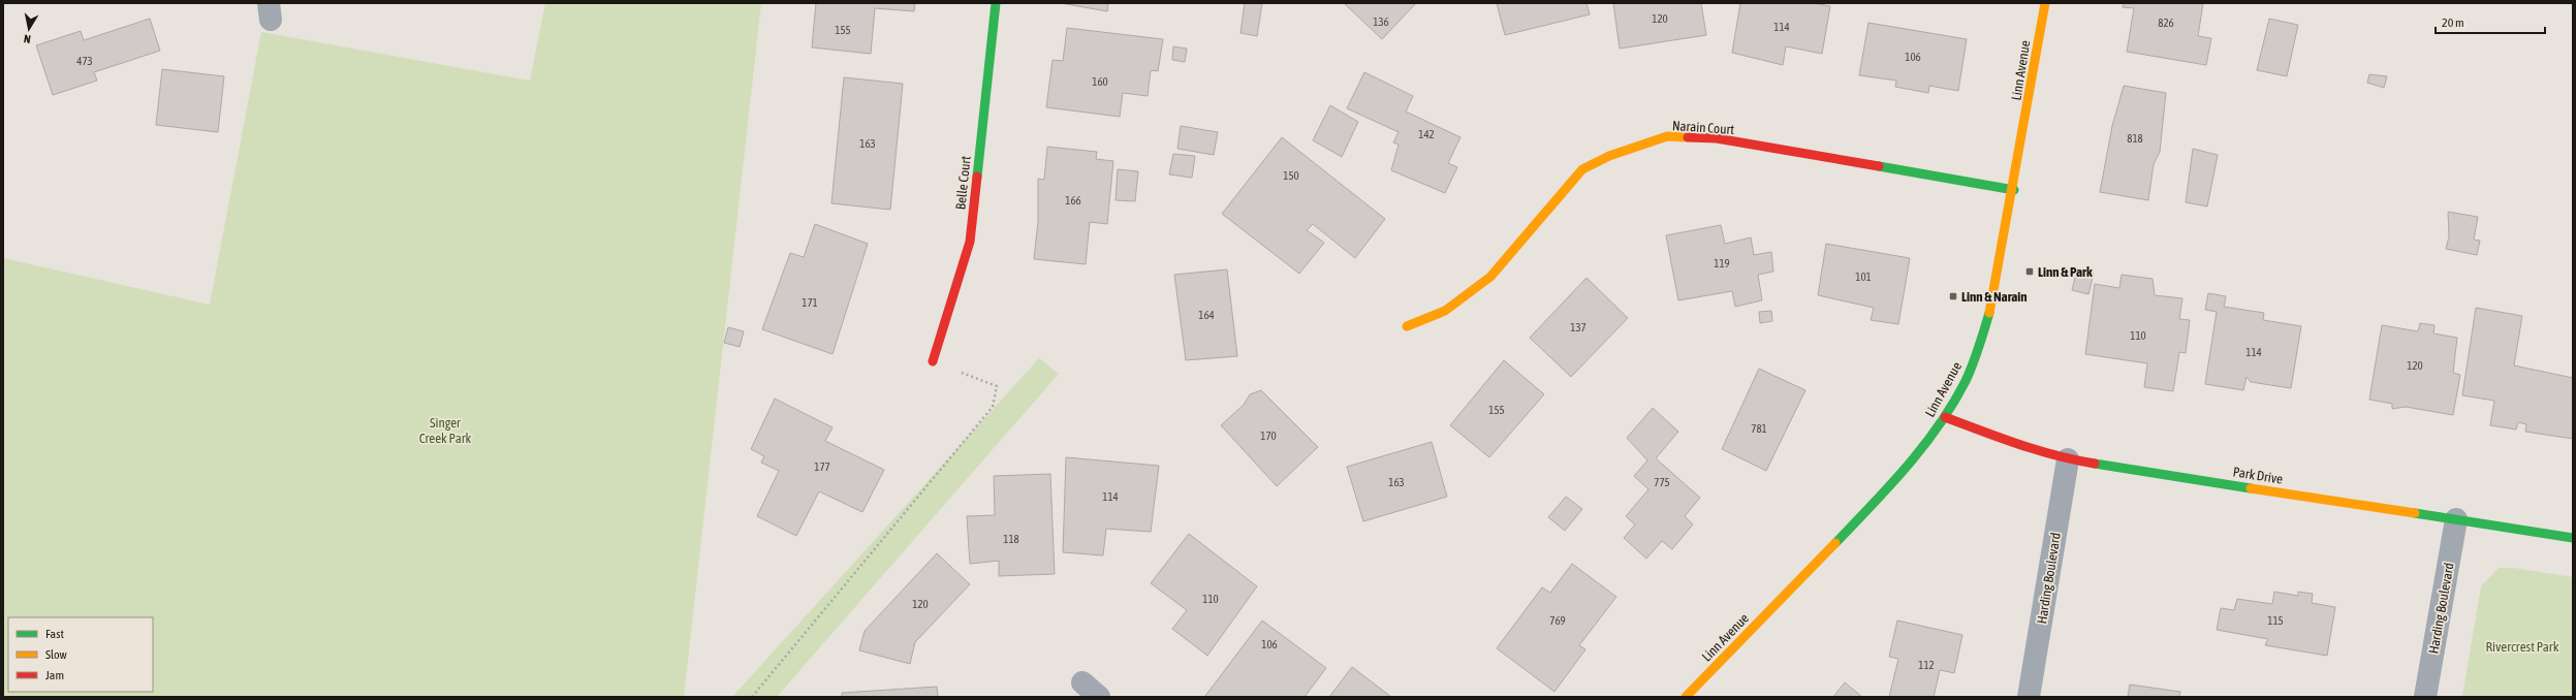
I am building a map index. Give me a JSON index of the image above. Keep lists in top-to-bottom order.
{
  "streets": {
    "street": [
      "Linn Avenue",
      "Narain Court",
      "Belle Court",
      "Park Drive",
      "Harding Boulevard"
    ]
  },
  "crossings": [
    ["Linn Avenue", "Narain Court"],
    ["Linn Avenue", "Park Drive"],
    ["Park Drive", "Harding Boulevard"]
  ],
  "parks": ["Singer Creek Park", "Rivercrest Park"],
  "places": {
    "transit": ["Linn & Park", "Linn & Narain"]
  },
  "house_numbers": [
    "120",
    "136",
    "826",
    "114",
    "155",
    "106",
    "473",
    "160",
    "142",
    "818",
    "163",
    "150",
    "166",
    "119",
    "101",
    "171",
    "164",
    "137",
    "110",
    "114",
    "120",
    "155",
    "781",
    "170",
    "177",
    "163",
    "775",
    "114",
    "118",
    "110",
    "120",
    "769",
    "115",
    "106",
    "112"
  ],
  "legend": ["Fast", "Slow", "Jam"],
  "scale_bar": "20 m",
  "north": "bottom"
}
